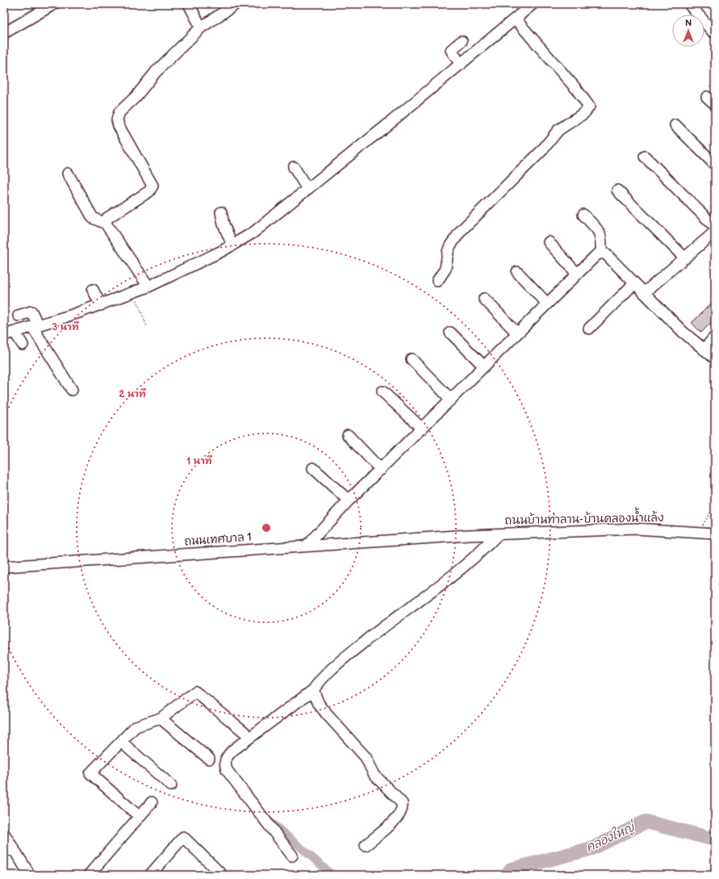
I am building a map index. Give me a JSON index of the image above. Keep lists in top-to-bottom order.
{
  "streets": {
    "street": ["ถนนบ้านท่าลาน-บ้านคลองน้ำแล้ง", "ถนนเทศบาล 1"]
  },
  "crossings": [
    ["ถนนบ้านท่าลาน-บ้านคลองน้ำแล้ง", "ถนนเทศบาล 1"]
  ],
  "water": ["คลองใหญ่"],
  "north": "top",
  "rings": ["3 นาที", "2 นาที", "1 นาที"]
}
